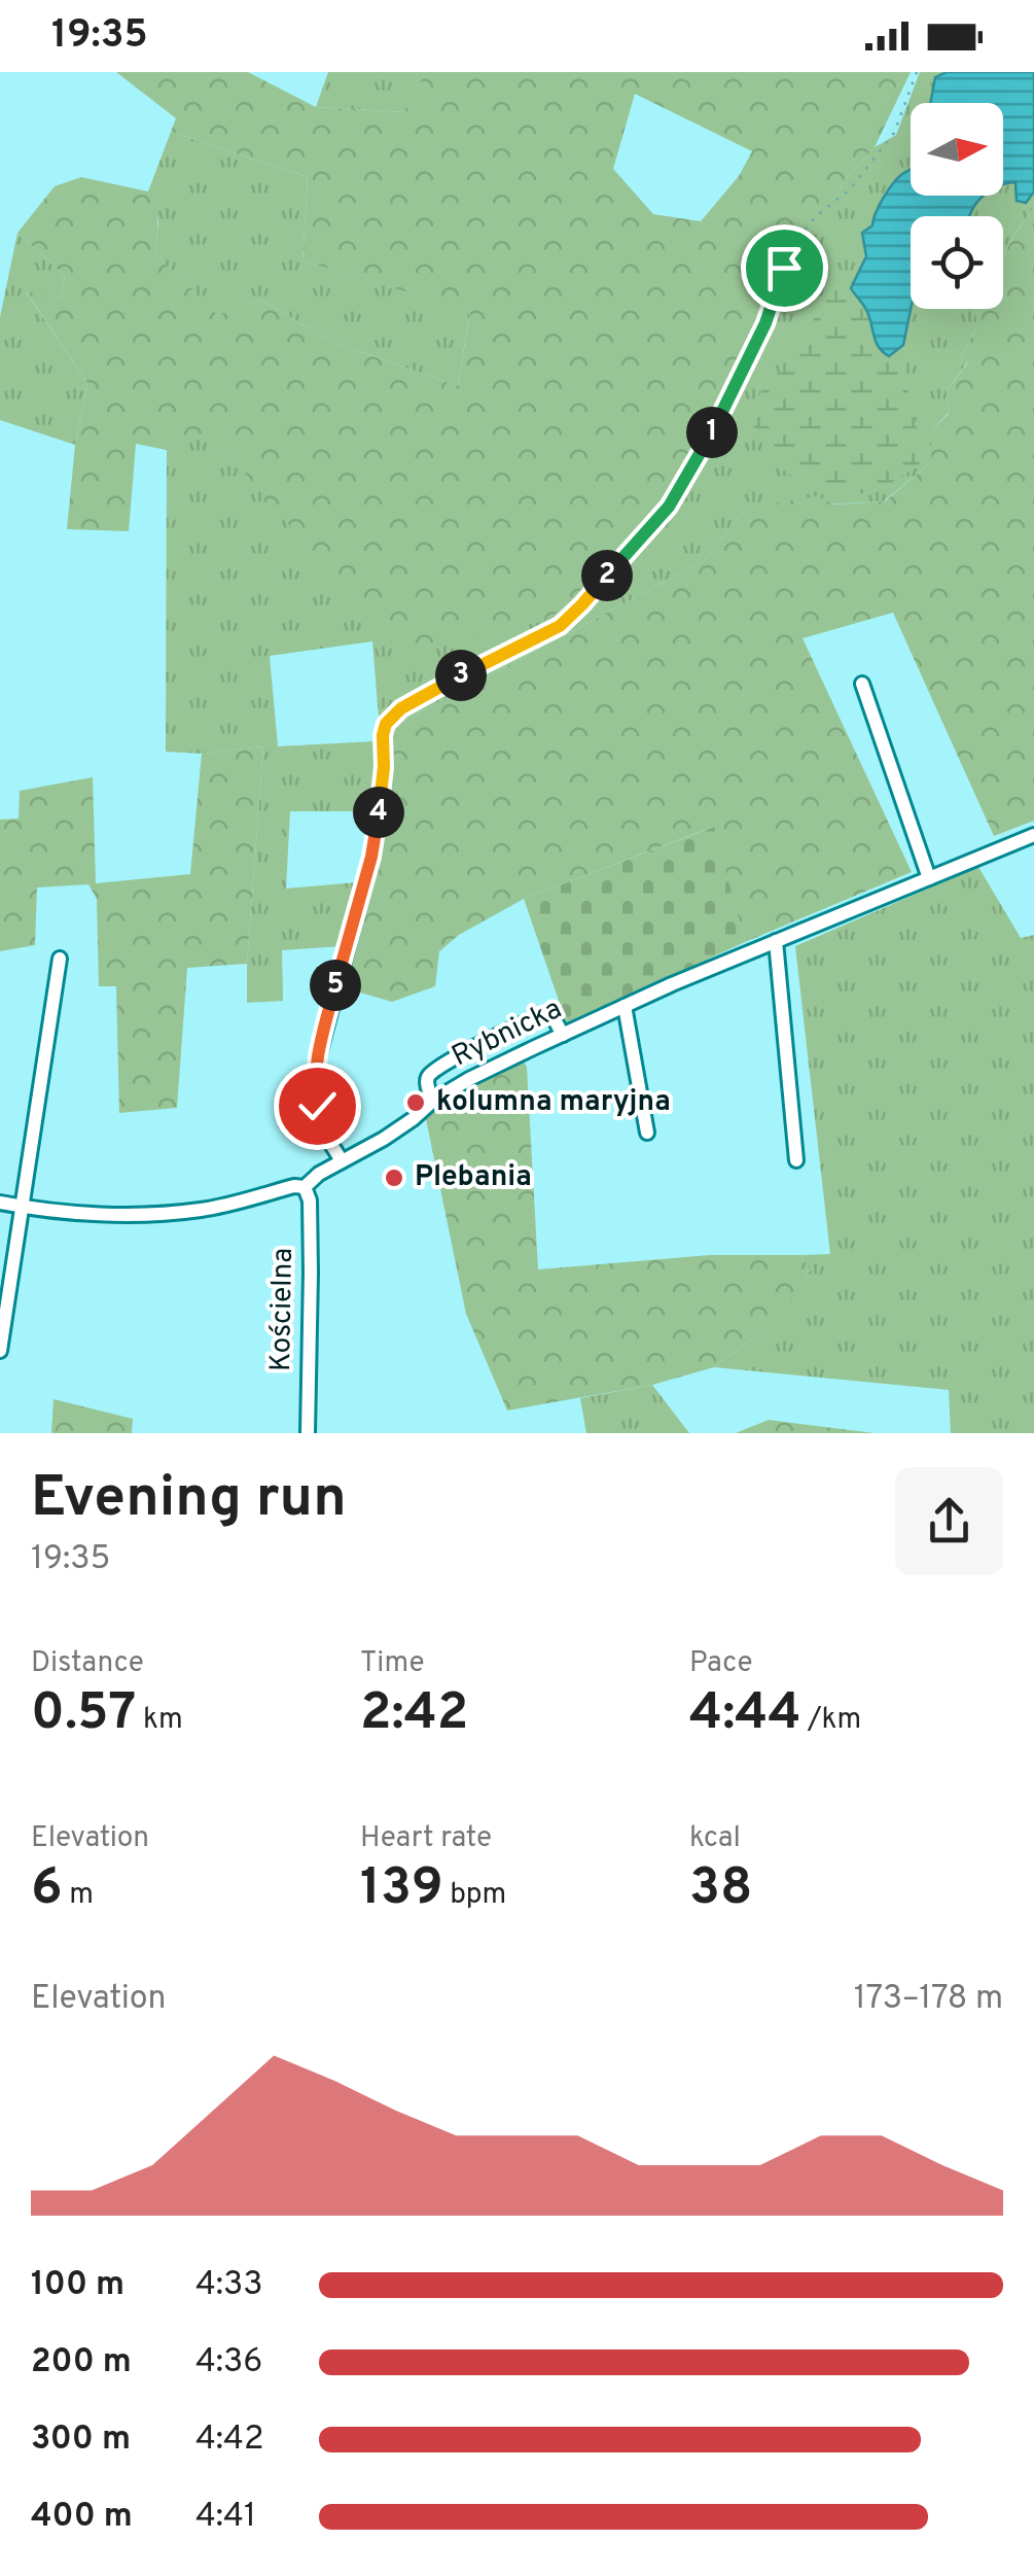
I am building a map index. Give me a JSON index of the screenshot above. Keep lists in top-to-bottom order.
{
  "streets": {
    "street": ["Rybnicka", "Kościelna"]
  },
  "crossings": [
    ["Rybnicka", "Kościelna"]
  ],
  "places": ["kolumna maryjna", "Plebania"],
  "north": "right",
  "page": {
    "status": "19:35",
    "pins": [
      "1",
      "2",
      "3",
      "4",
      "5"
    ],
    "heading": ["Evening run", "19:35"],
    "stats": [
      ["Distance", "0.57 km"],
      ["Time", "2:42"],
      ["Pace", "4:44 /km"],
      ["Elevation", "6 m"],
      ["Heart rate", "139 bpm"],
      ["kcal", "38"]
    ],
    "chart": ["Elevation", "173–178 m"],
    "list": [
      {
        "name": "100 m",
        "note": "4:33"
      },
      {
        "name": "200 m",
        "note": "4:36"
      },
      {
        "name": "300 m",
        "note": "4:42"
      },
      {
        "name": "400 m",
        "note": "4:41"
      }
    ]
  }
}
